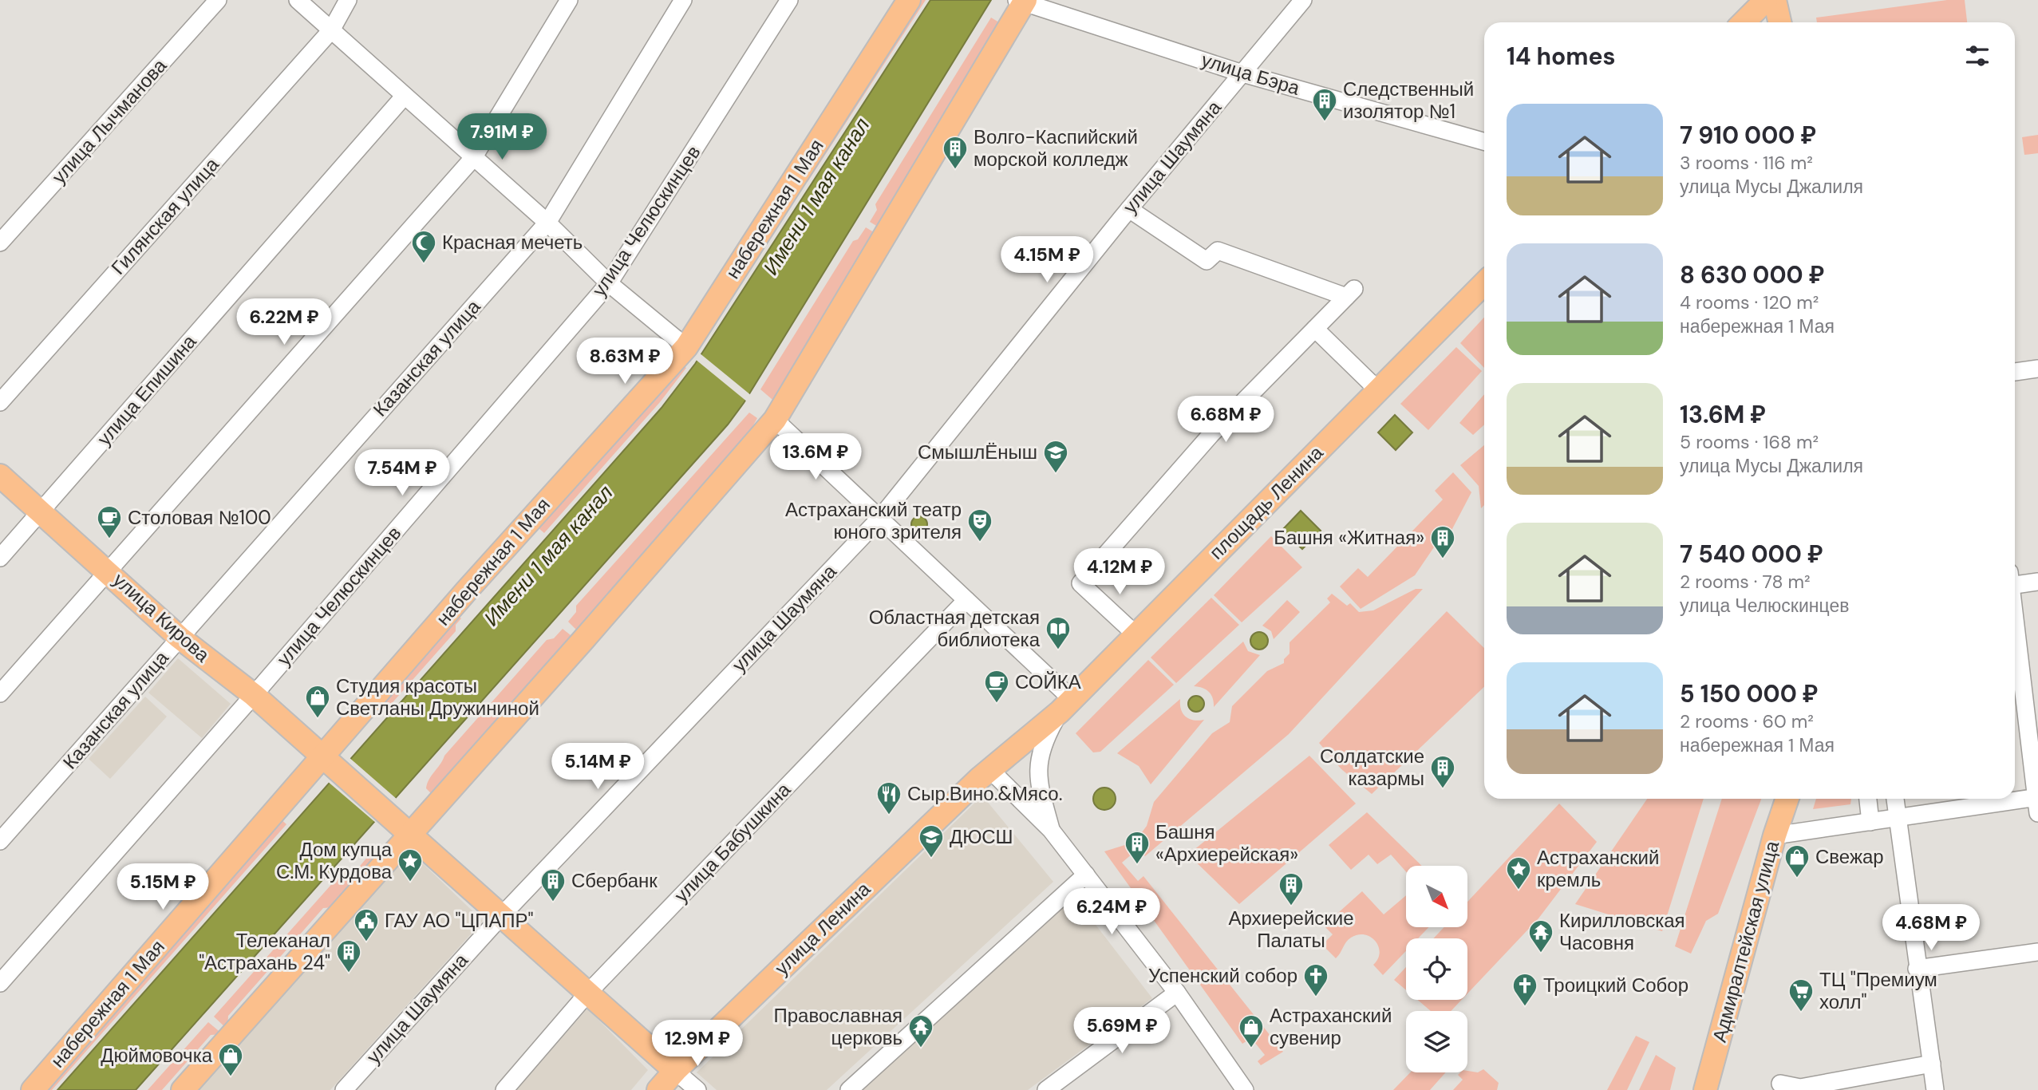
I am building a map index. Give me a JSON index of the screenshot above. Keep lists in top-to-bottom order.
{
  "streets": {
    "main road": [
      "набережная 1 Мая",
      "площадь Ленина",
      "улица Кирова",
      "улица Ленина",
      "Адмиралтейская улица"
    ],
    "street": [
      "улица Бэра",
      "улица Лычманова",
      "улица Шаумяна",
      "Гилянская улица",
      "улица Челюскинцев",
      "Казанская улица",
      "улица Епишина",
      "улица Бабушкина"
    ]
  },
  "crossings": [
    ["улица Бэра", "улица Шаумяна"],
    ["набережная 1 Мая", "улица Кирова"],
    ["улица Челюскинцев", "улица Кирова"],
    ["Казанская улица", "улица Кирова"],
    ["улица Епишина", "улица Кирова"],
    ["площадь Ленина", "улица Ленина"]
  ],
  "water": ["Имени 1 мая канал"],
  "places": {
    "building": [
      "Следственный изолятор №1",
      "Волго-Каспийский морской колледж",
      "Башня «Житная»",
      "Солдатские казармы",
      "Башня «Архиерейская»",
      "Сбербанк",
      "Архиерейские Палаты",
      "Телеканал \"Астрахань 24\""
    ],
    "mosque": ["Красная мечеть"],
    "school or university": ["СмышлЁныш", "ДЮСШ"],
    "cafe": ["Столовая №100", "СОЙКА"],
    "theatre": ["Астраханский театр юного зрителя"],
    "library": ["Областная детская библиотека"],
    "shop": [
      "Студия красоты Светланы Дружининой",
      "Свежар",
      "Астраханский сувенир",
      "Дюймовочка"
    ],
    "restaurant": ["Сыр.Вино.&Мясо."],
    "place": ["Дом купца С.М. Курдова", "Астраханский кремль"],
    "public building": ["ГАУ АО \"ЦПАПР\""],
    "temple": ["Кирилловская Часовня", "Православная церковь"],
    "church": ["Успенский собор", "Троицкий Собор"],
    "supermarket": ["ТЦ \"Премиум холл\""]
  },
  "north": "bottom right",
  "page": {
    "heading": "14 homes",
    "list": [
      {
        "name": "7 910 000 ₽",
        "note": "3 rooms · 116 m² · улица Мусы Джалиля"
      },
      {
        "name": "8 630 000 ₽",
        "note": "4 rooms · 120 m² · набережная 1 Мая"
      },
      {
        "name": "13.6M ₽",
        "note": "5 rooms · 168 m² · улица Мусы Джалиля"
      },
      {
        "name": "7 540 000 ₽",
        "note": "2 rooms · 78 m² · улица Челюскинцев"
      },
      {
        "name": "5 150 000 ₽",
        "note": "2 rooms · 60 m² · набережная 1 Мая"
      }
    ],
    "price": [
      "7.91M ₽",
      "4.15M ₽",
      "6.22M ₽",
      "8.63M ₽",
      "6.68M ₽",
      "13.6M ₽",
      "7.54M ₽",
      "4.12M ₽",
      "5.14M ₽",
      "5.15M ₽",
      "6.24M ₽",
      "4.68M ₽",
      "5.69M ₽",
      "12.9M ₽"
    ]
  }
}
